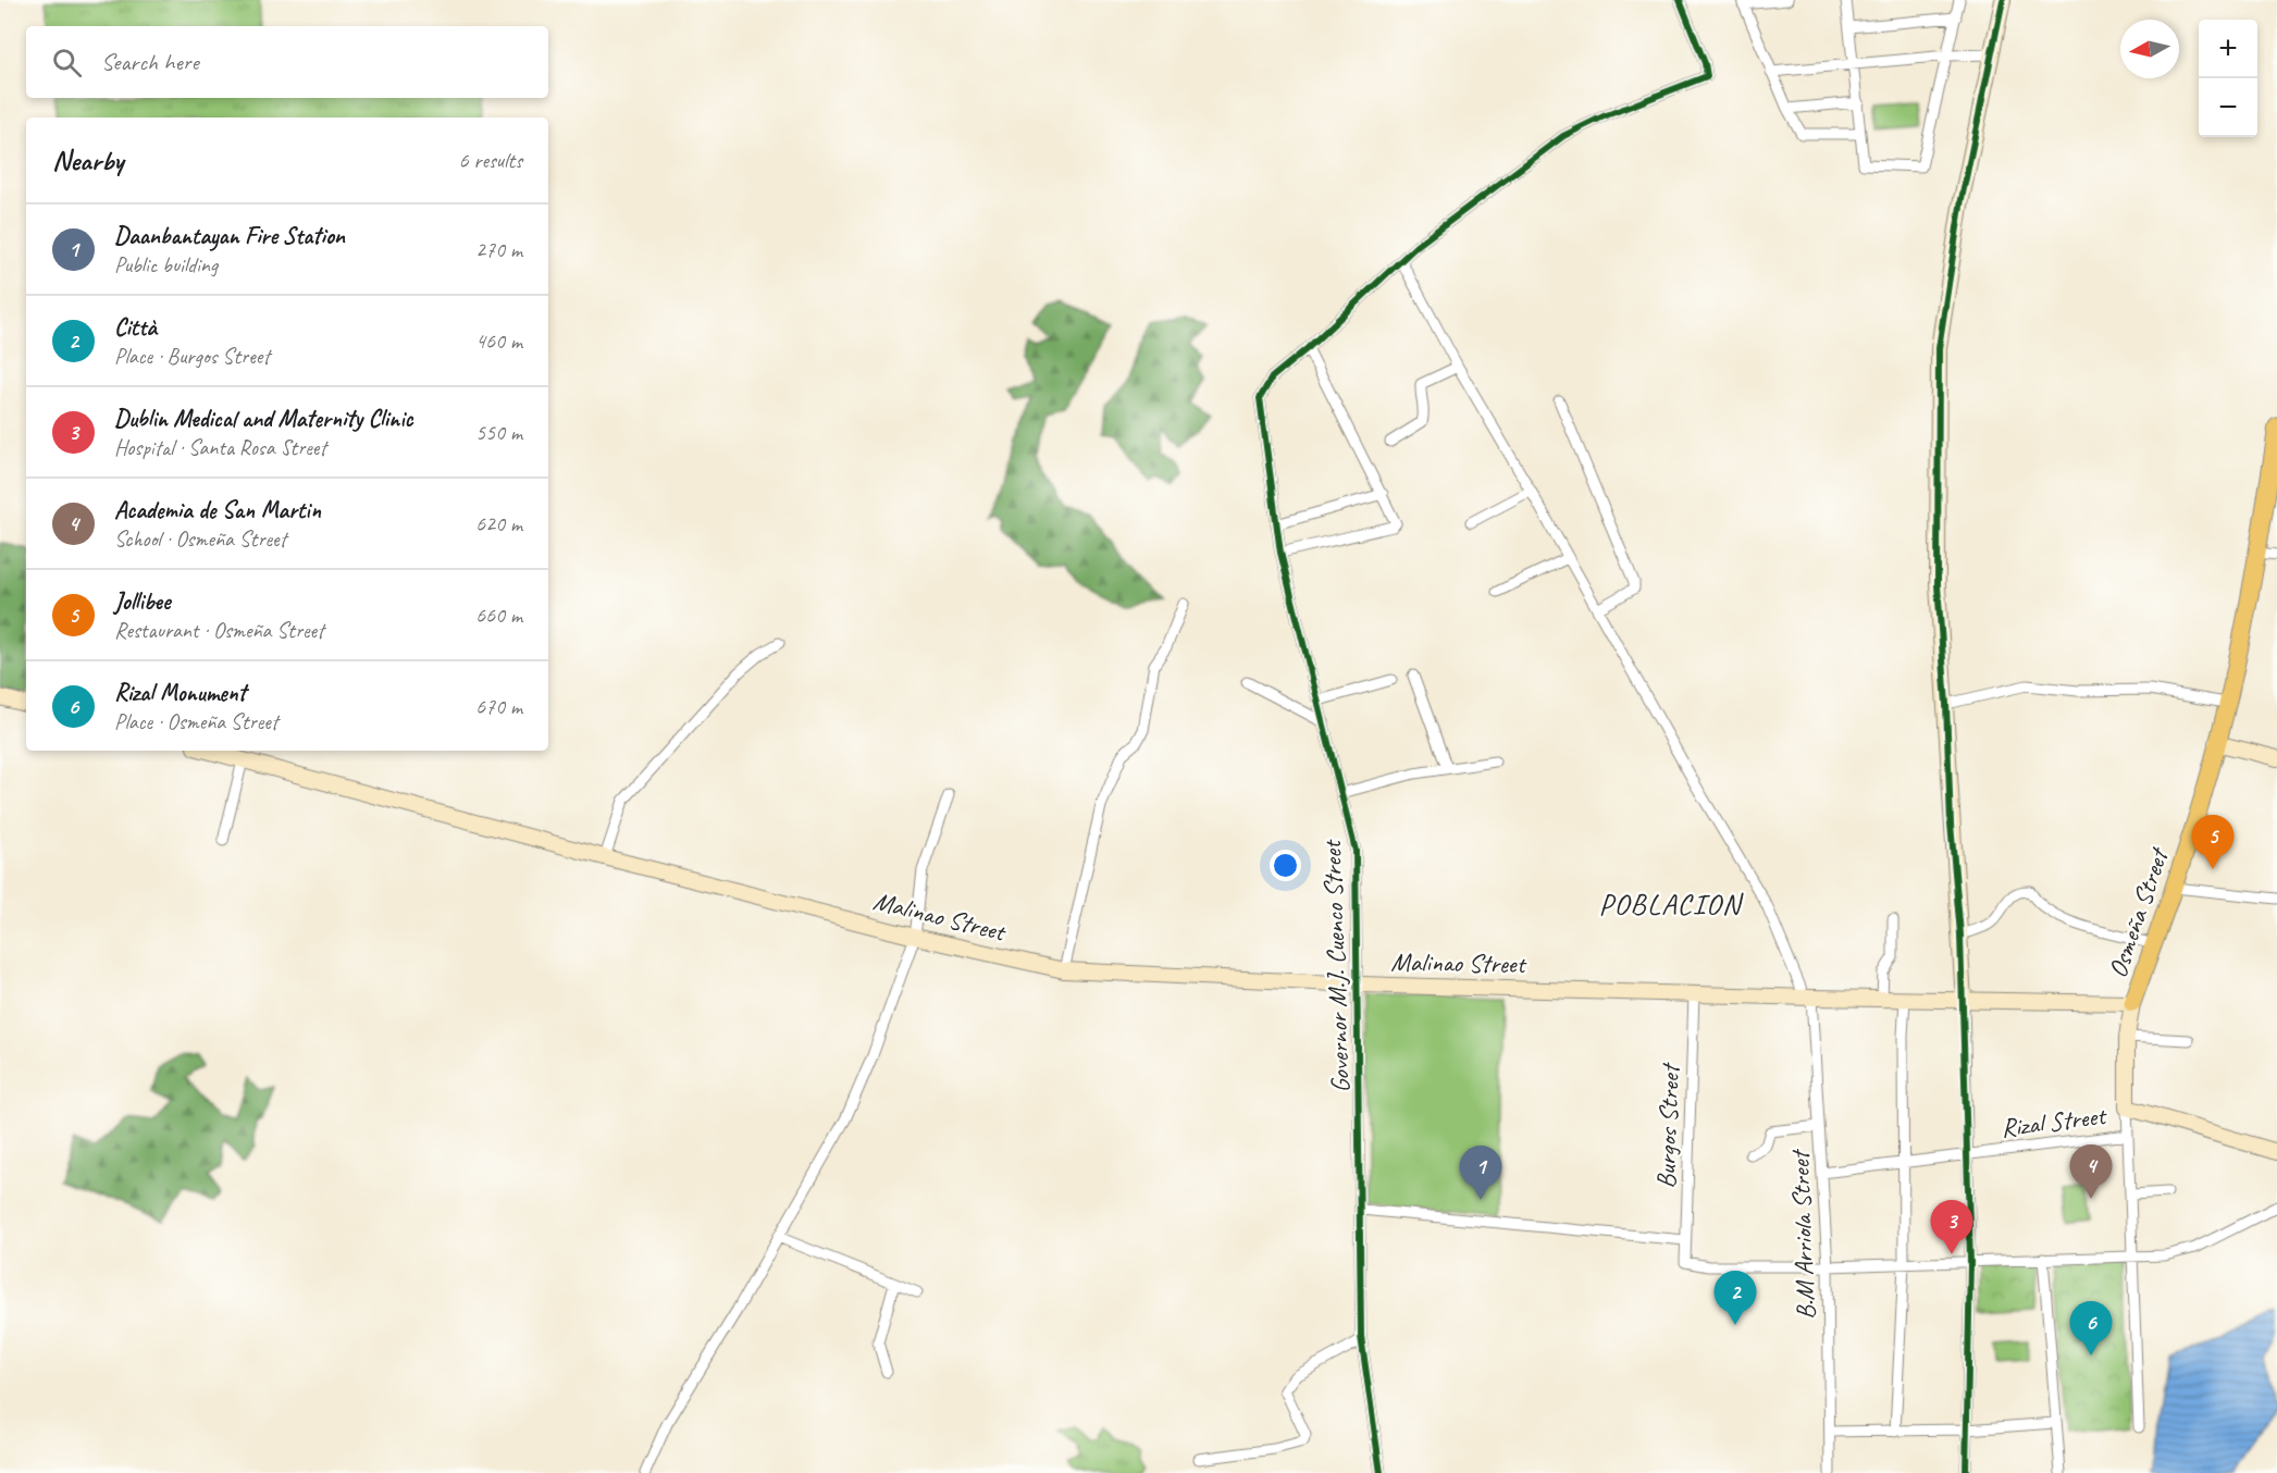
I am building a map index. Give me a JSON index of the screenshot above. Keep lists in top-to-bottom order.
{
  "streets": {
    "main road": ["Osmeña Street", "Malinao Street"],
    "street": [
      "Governor M.J. Cuenco Street",
      "Rizal Street",
      "Burgos Street",
      "B.M Arriola Street"
    ]
  },
  "crossings": [
    ["Osmeña Street", "Malinao Street"],
    ["Osmeña Street", "Rizal Street"],
    ["Malinao Street", "Governor M.J. Cuenco Street"],
    ["Malinao Street", "Burgos Street"],
    ["Malinao Street", "B.M Arriola Street"],
    ["Rizal Street", "B.M Arriola Street"],
    ["Burgos Street", "B.M Arriola Street"]
  ],
  "districts": ["POBLACION"],
  "north": "left",
  "page": {
    "map_buttons": ["+", "−"],
    "search": "Search here",
    "heading": ["Nearby", "6 results"],
    "list": [
      {
        "mark": "1",
        "name": "Daanbantayan Fire Station",
        "note": "Public building",
        "value": "270 m"
      },
      {
        "mark": "2",
        "name": "Città",
        "note": "Place · Burgos Street",
        "value": "460 m"
      },
      {
        "mark": "3",
        "name": "Dublin Medical and Maternity Clinic",
        "note": "Hospital · Santa Rosa Street",
        "value": "550 m"
      },
      {
        "mark": "4",
        "name": "Academia de San Martin",
        "note": "School · Osmeña Street",
        "value": "620 m"
      },
      {
        "mark": "5",
        "name": "Jollibee",
        "note": "Restaurant · Osmeña Street",
        "value": "660 m"
      },
      {
        "mark": "6",
        "name": "Rizal Monument",
        "note": "Place · Osmeña Street",
        "value": "670 m"
      }
    ],
    "pins": [
      "5",
      "4",
      "1",
      "3",
      "2",
      "6"
    ]
  }
}
